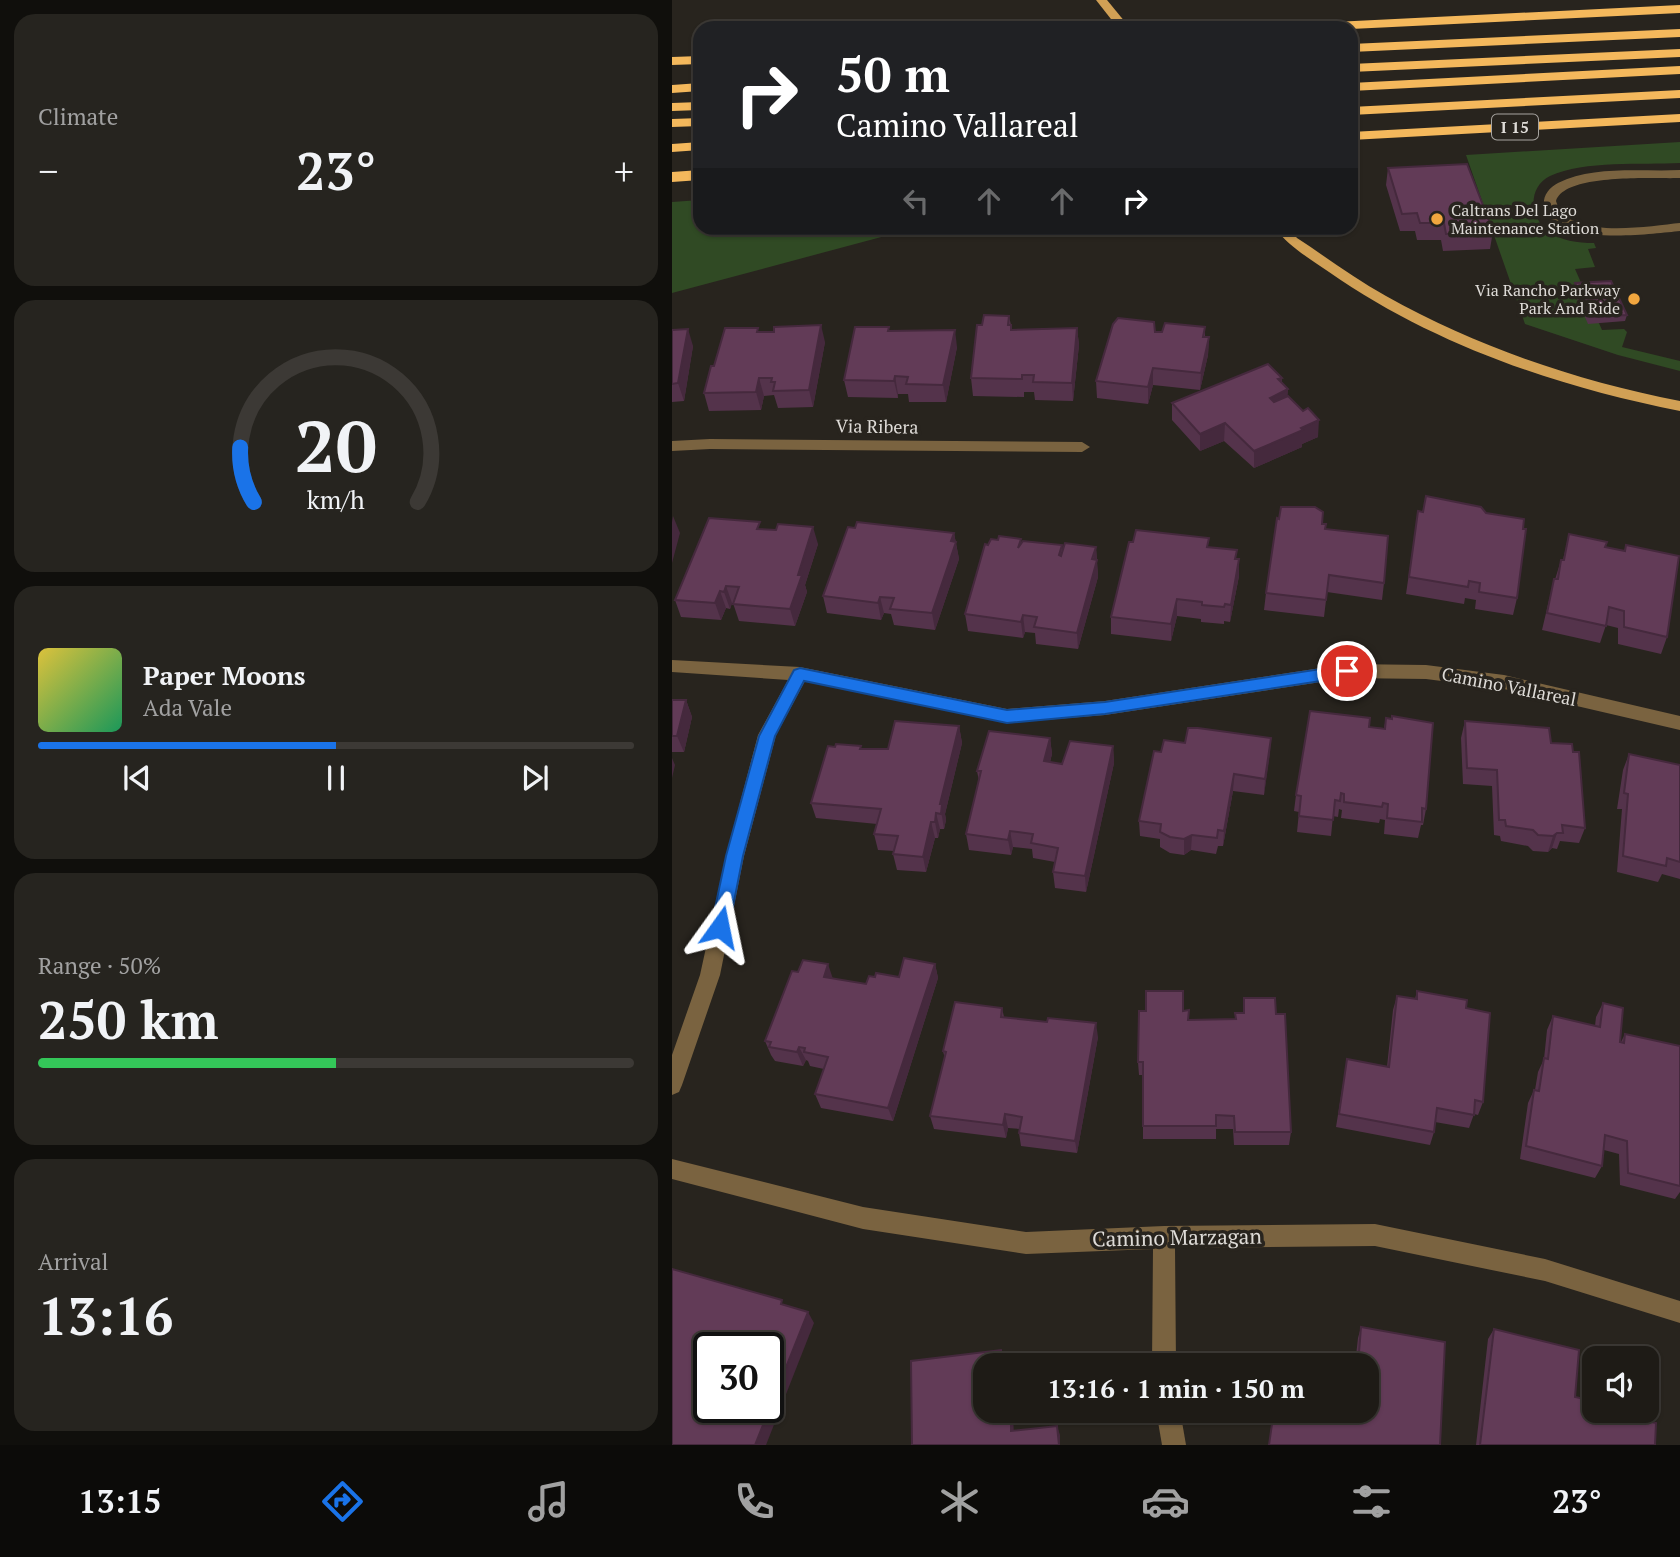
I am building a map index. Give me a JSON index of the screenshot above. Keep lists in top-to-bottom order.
{
  "streets": {
    "highway": ["I 15"],
    "street": ["Via Ribera", "Camino Vallareal", "Camino Marzagan"]
  },
  "places": ["Caltrans Del Lago Maintenance Station", "Via Rancho Parkway Park And Ride"],
  "page": {
    "tile": [
      "Climate",
      ["Range · 50%", "250 km"],
      ["Arrival", "13:16"]
    ],
    "turn": ["50 m", "Camino Vallareal"],
    "heat": ["−", "23°", "+"],
    "song": ["Paper Moons", "Ada Vale"],
    "limit": "30",
    "trip": "13:16 · 1 min · 150 m",
    "tabs": ["13:15", "23°"],
    "gauge": ["20", "km/h"]
  }
}
